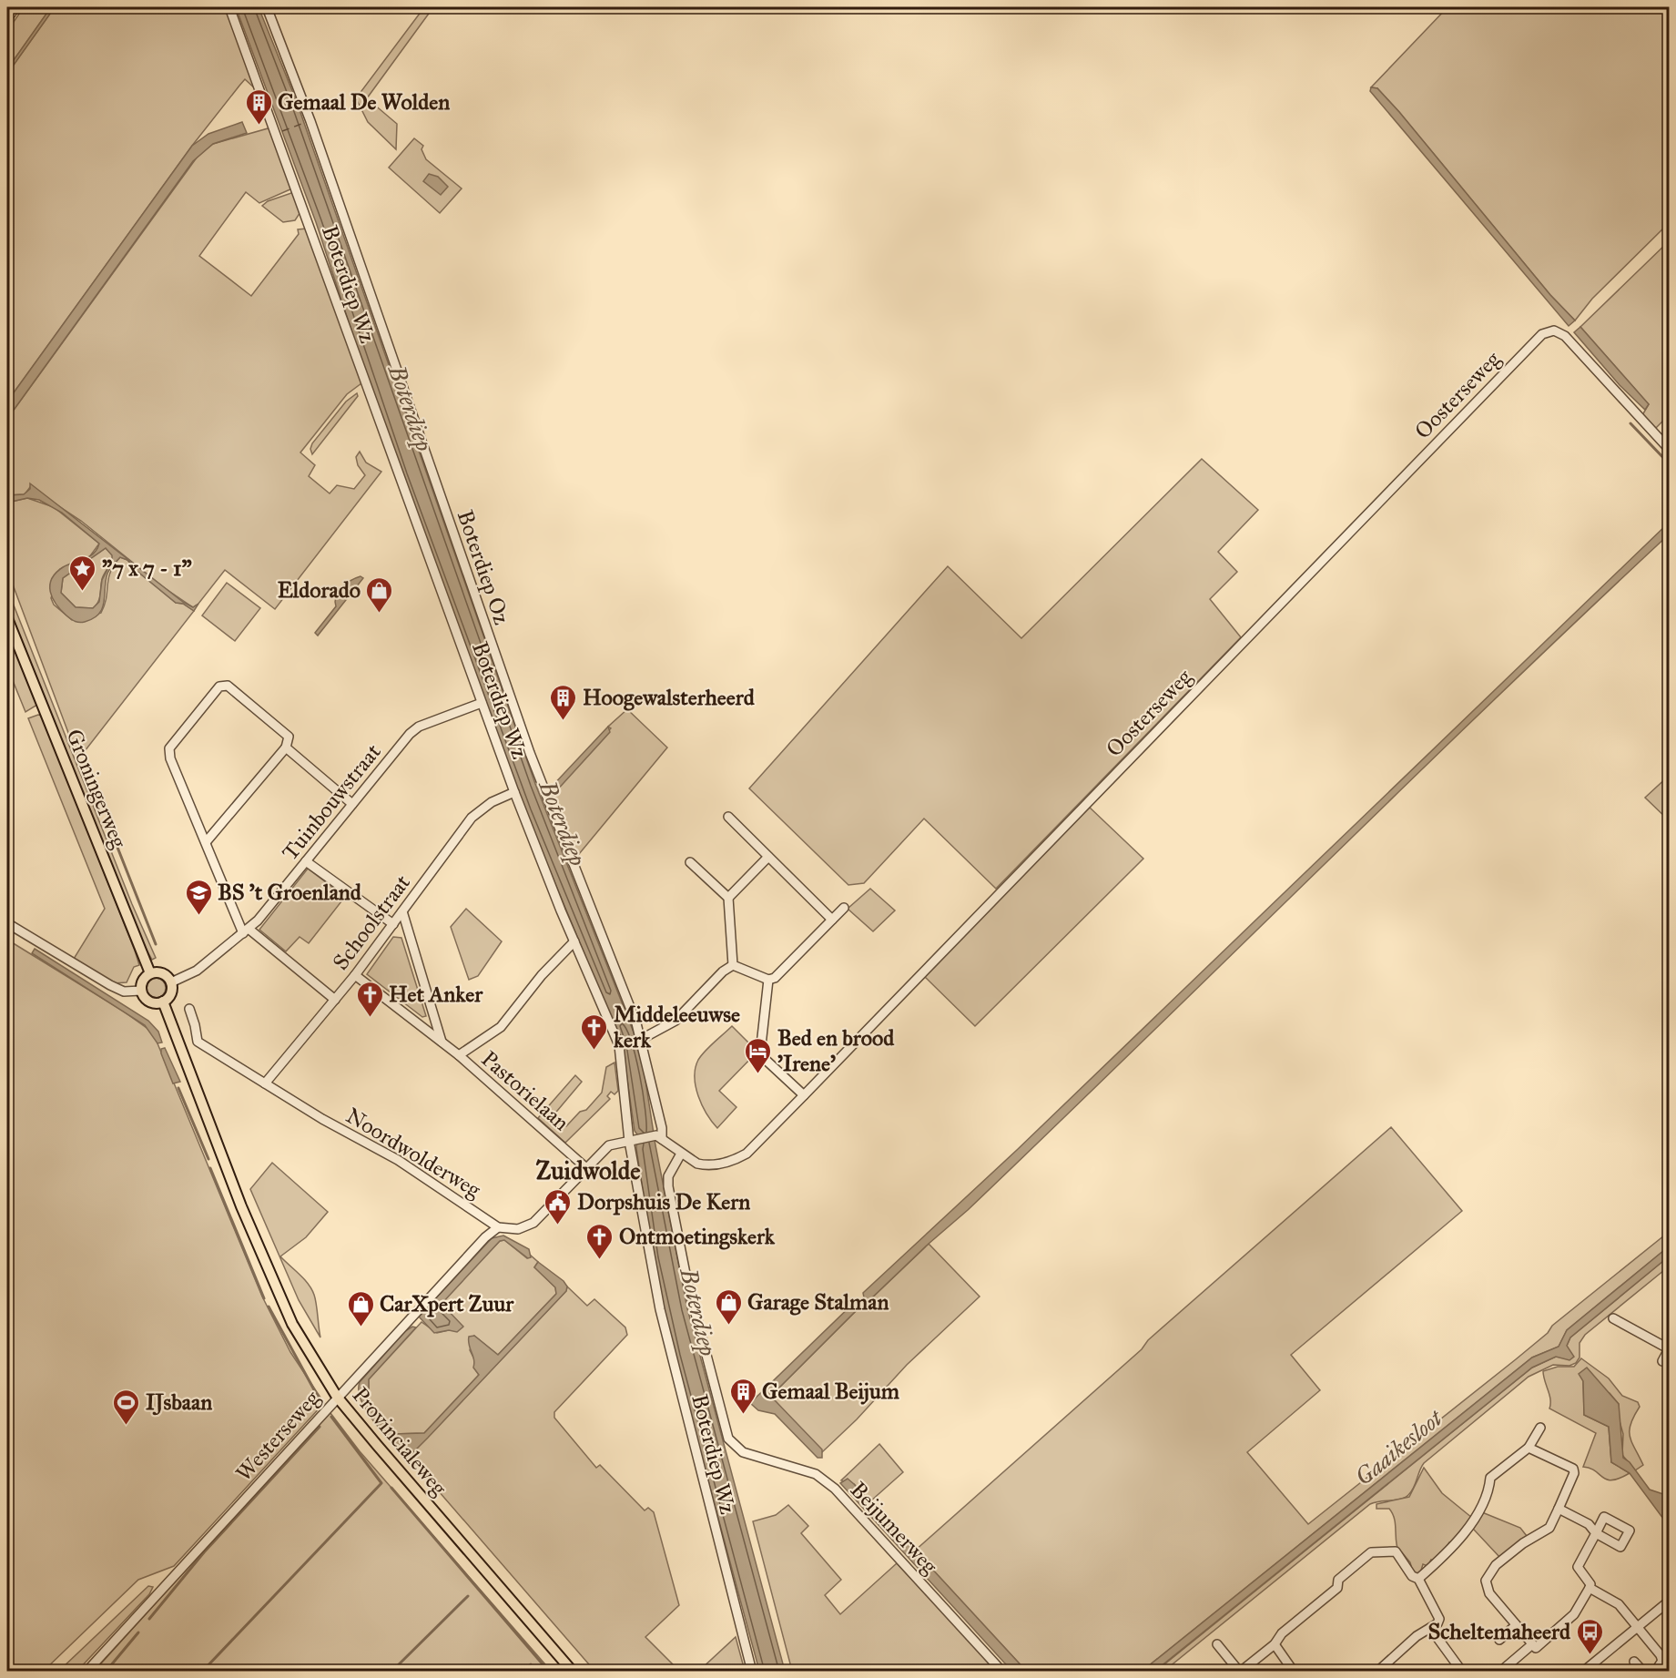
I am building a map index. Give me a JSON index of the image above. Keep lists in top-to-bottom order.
{
  "streets": {
    "main road": ["Groningerweg", "Provincialeweg"],
    "street": [
      "Boterdiep Wz",
      "Oosterseweg",
      "Boterdiep Oz",
      "Tuinbouwstraat",
      "Schoolstraat",
      "Pastorielaan",
      "Noordwolderweg",
      "Westerseweg",
      "Beijumerweg"
    ]
  },
  "crossings": [
    ["Boterdiep Wz", "Tuinbouwstraat"],
    ["Boterdiep Wz", "Schoolstraat"],
    ["Oosterseweg", "Boterdiep Oz"],
    ["Oosterseweg", "Beijumerweg"],
    ["Groningerweg", "Tuinbouwstraat"],
    ["Groningerweg", "Provincialeweg"],
    ["Tuinbouwstraat", "Provincialeweg"],
    ["Schoolstraat", "Pastorielaan"],
    ["Schoolstraat", "Noordwolderweg"],
    ["Noordwolderweg", "Westerseweg"],
    ["Westerseweg", "Provincialeweg"]
  ],
  "districts": ["Zuidwolde"],
  "water": ["Boterdiep", "Gaaikesloot"],
  "places": {
    "building": ["Gemaal De Wolden", "Hoogewalsterheerd", "Gemaal Beijum"],
    "place": ["\"7 x 7 - 1\""],
    "shop": ["Eldorado", "Garage Stalman", "CarXpert Zuur"],
    "school or university": ["BS 't Groenland"],
    "church": ["Het Anker", "Middeleeuwse kerk", "Ontmoetingskerk"],
    "hotel": ["Bed en brood 'Irene'"],
    "public building": ["Dorpshuis De Kern"],
    "sports": ["IJsbaan"],
    "bus stop": ["Scheltemaheerd"]
  }
}
